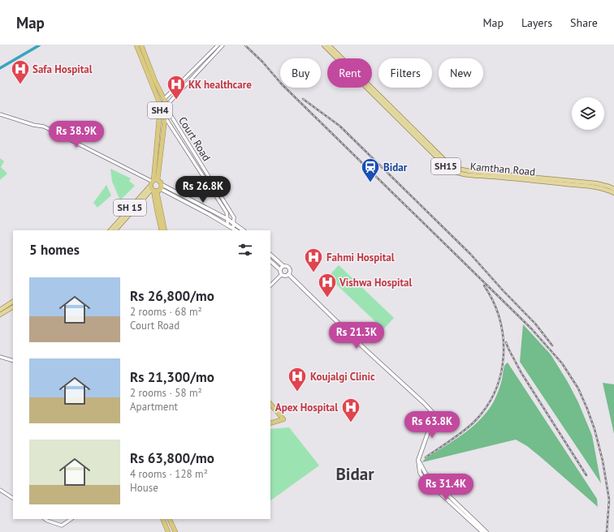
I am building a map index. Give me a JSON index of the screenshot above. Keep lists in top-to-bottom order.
{
  "streets": {
    "highway": ["SH4"],
    "main road": ["SH15", "Kamthan Road", "SH 15"],
    "street": ["Court Road"]
  },
  "crossings": [
    ["SH4", "Court Road"],
    ["SH4", "SH 15"]
  ],
  "districts": ["Bidar"],
  "places": {
    "hospital": [
      "Safa Hospital",
      "KK healthcare",
      "Fahmi Hospital",
      "Vishwa Hospital",
      "Koujalgi Clinic",
      "Apex Hospital"
    ],
    "station": ["Bidar"]
  },
  "page": {
    "header": "Map",
    "nav": ["Map", "Layers", "Share"],
    "chip": [
      "Buy",
      "Rent",
      "Filters",
      "New"
    ],
    "price": [
      "Rs 38.9K",
      "Rs 26.8K",
      "Rs 21.3K",
      "Rs 63.8K",
      "Rs 31.4K"
    ],
    "heading": "5 homes",
    "list": [
      {
        "name": "Rs 26,800/mo",
        "note": "2 rooms · 68 m² · Court Road"
      },
      {
        "name": "Rs 21,300/mo",
        "note": "2 rooms · 58 m² · Apartment"
      },
      {
        "name": "Rs 63,800/mo",
        "note": "4 rooms · 128 m² · House"
      }
    ]
  }
}
